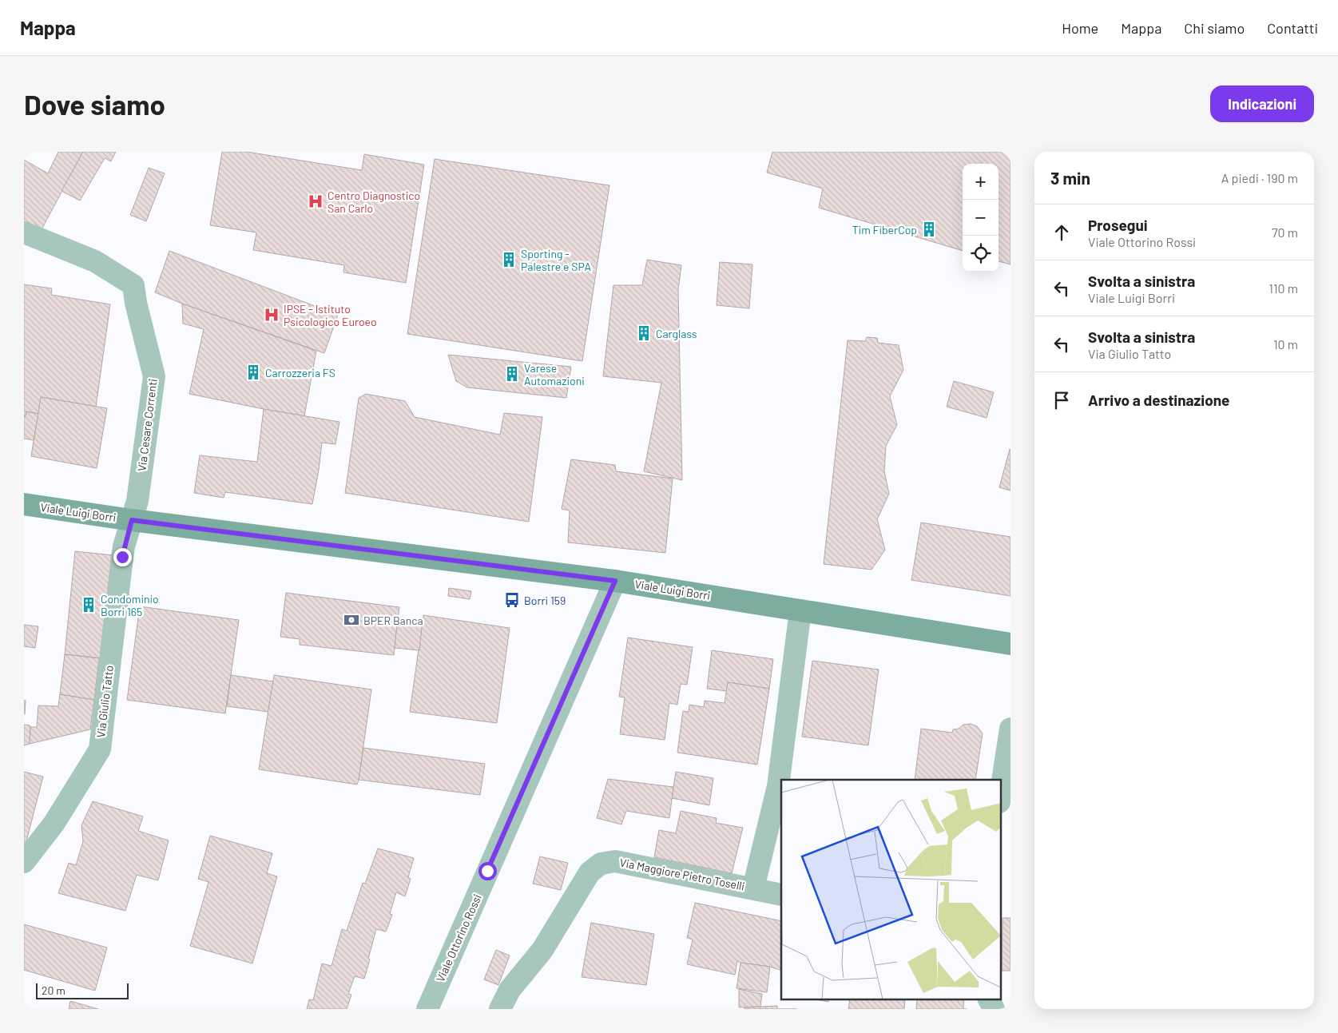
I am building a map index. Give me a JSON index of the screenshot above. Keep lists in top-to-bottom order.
{
  "streets": {
    "main road": ["Viale Luigi Borri"],
    "street": [
      "Via Cesare Correnti",
      "Via Giulio Tatto",
      "Via Maggiore Pietro Toselli",
      "Viale Ottorino Rossi"
    ]
  },
  "crossings": [
    ["Via Cesare Correnti", "Viale Luigi Borri"],
    ["Via Cesare Correnti", "Via Giulio Tatto"],
    ["Viale Luigi Borri", "Via Giulio Tatto"],
    ["Viale Luigi Borri", "Via Maggiore Pietro Toselli"],
    ["Viale Luigi Borri", "Viale Ottorino Rossi"]
  ],
  "places": {
    "hospital": ["Centro Diagnostico San Carlo", "IPSE - Istituto Psicologico Euroeo"],
    "building": [
      "Tim FiberCop",
      "Sporting - Palestre e SPA",
      "Carglass",
      "Carrozzeria FS",
      "Varese Automazioni",
      "Condominio Borri 165"
    ],
    "bus stop": ["Borri 159"],
    "bank": ["BPER Banca"]
  },
  "scale_bar": "20 m",
  "page": {
    "header": "Mappa",
    "nav": [
      "Home",
      "Mappa",
      "Chi siamo",
      "Contatti"
    ],
    "buttons": "Indicazioni",
    "title": "Dove siamo",
    "heading": ["3 min", "A piedi · 190 m"],
    "map_buttons": ["+", "−"],
    "list": [
      ["Prosegui", "Viale Ottorino Rossi", "70 m"],
      ["Svolta a sinistra", "Viale Luigi Borri", "110 m"],
      ["Svolta a sinistra", "Via Giulio Tatto", "10 m"],
      "Arrivo a destinazione"
    ],
    "scale": "20 m"
  }
}
